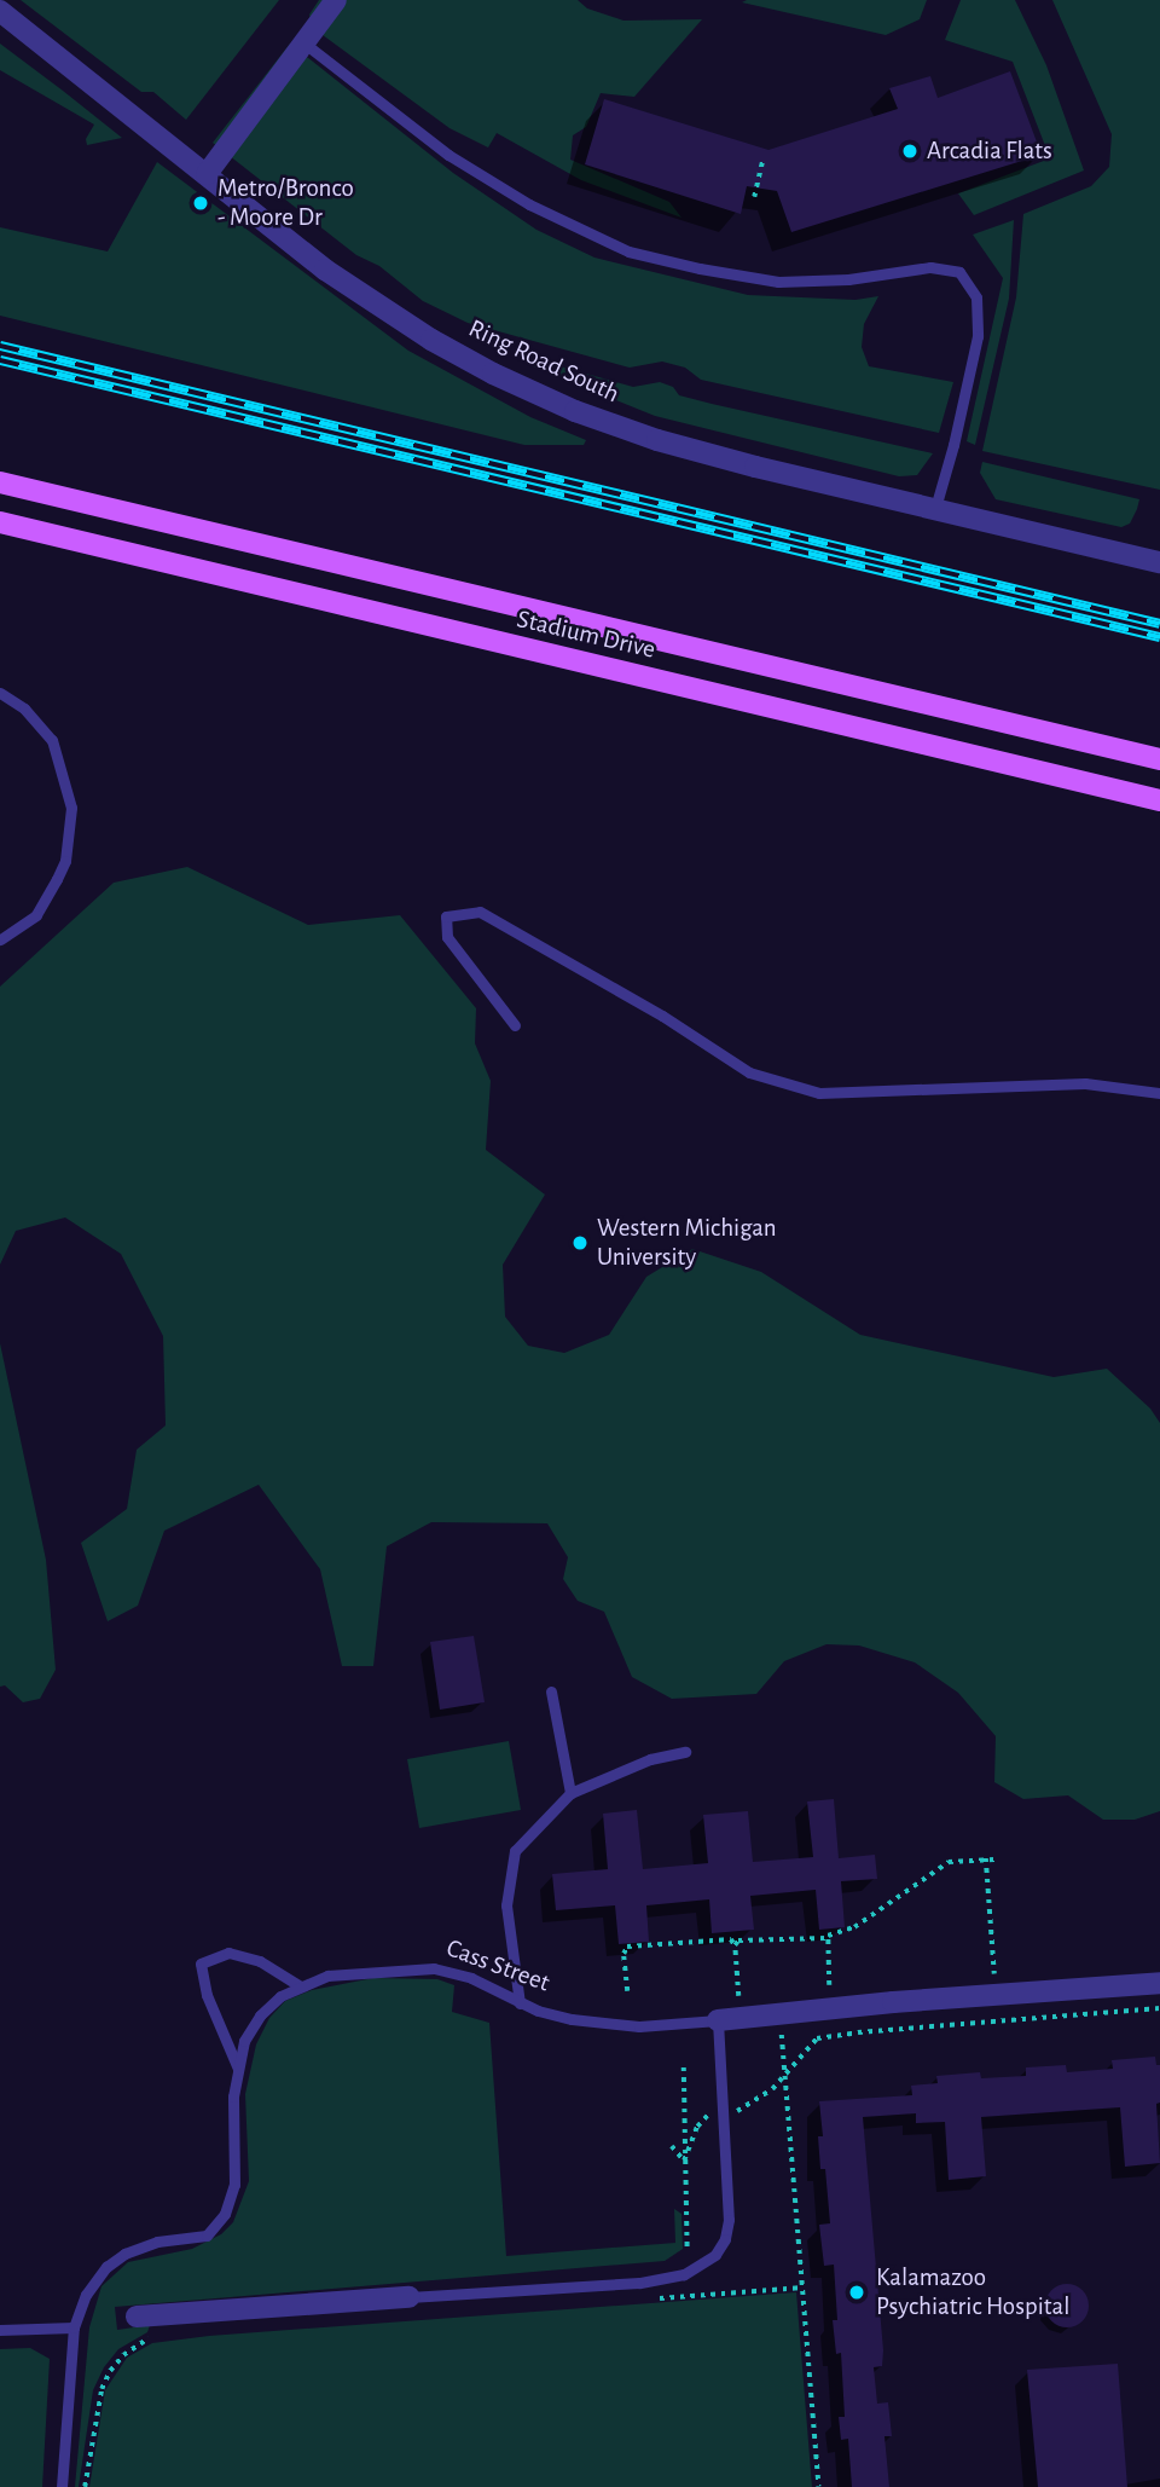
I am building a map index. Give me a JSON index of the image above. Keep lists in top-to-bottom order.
{
  "streets": {
    "main road": ["Stadium Drive"],
    "street": ["Ring Road South", "Cass Street"]
  },
  "places": [
    "Arcadia Flats",
    "Metro/Bronco - Moore Dr",
    "Western Michigan University",
    "Kalamazoo Psychiatric Hospital"
  ]
}
